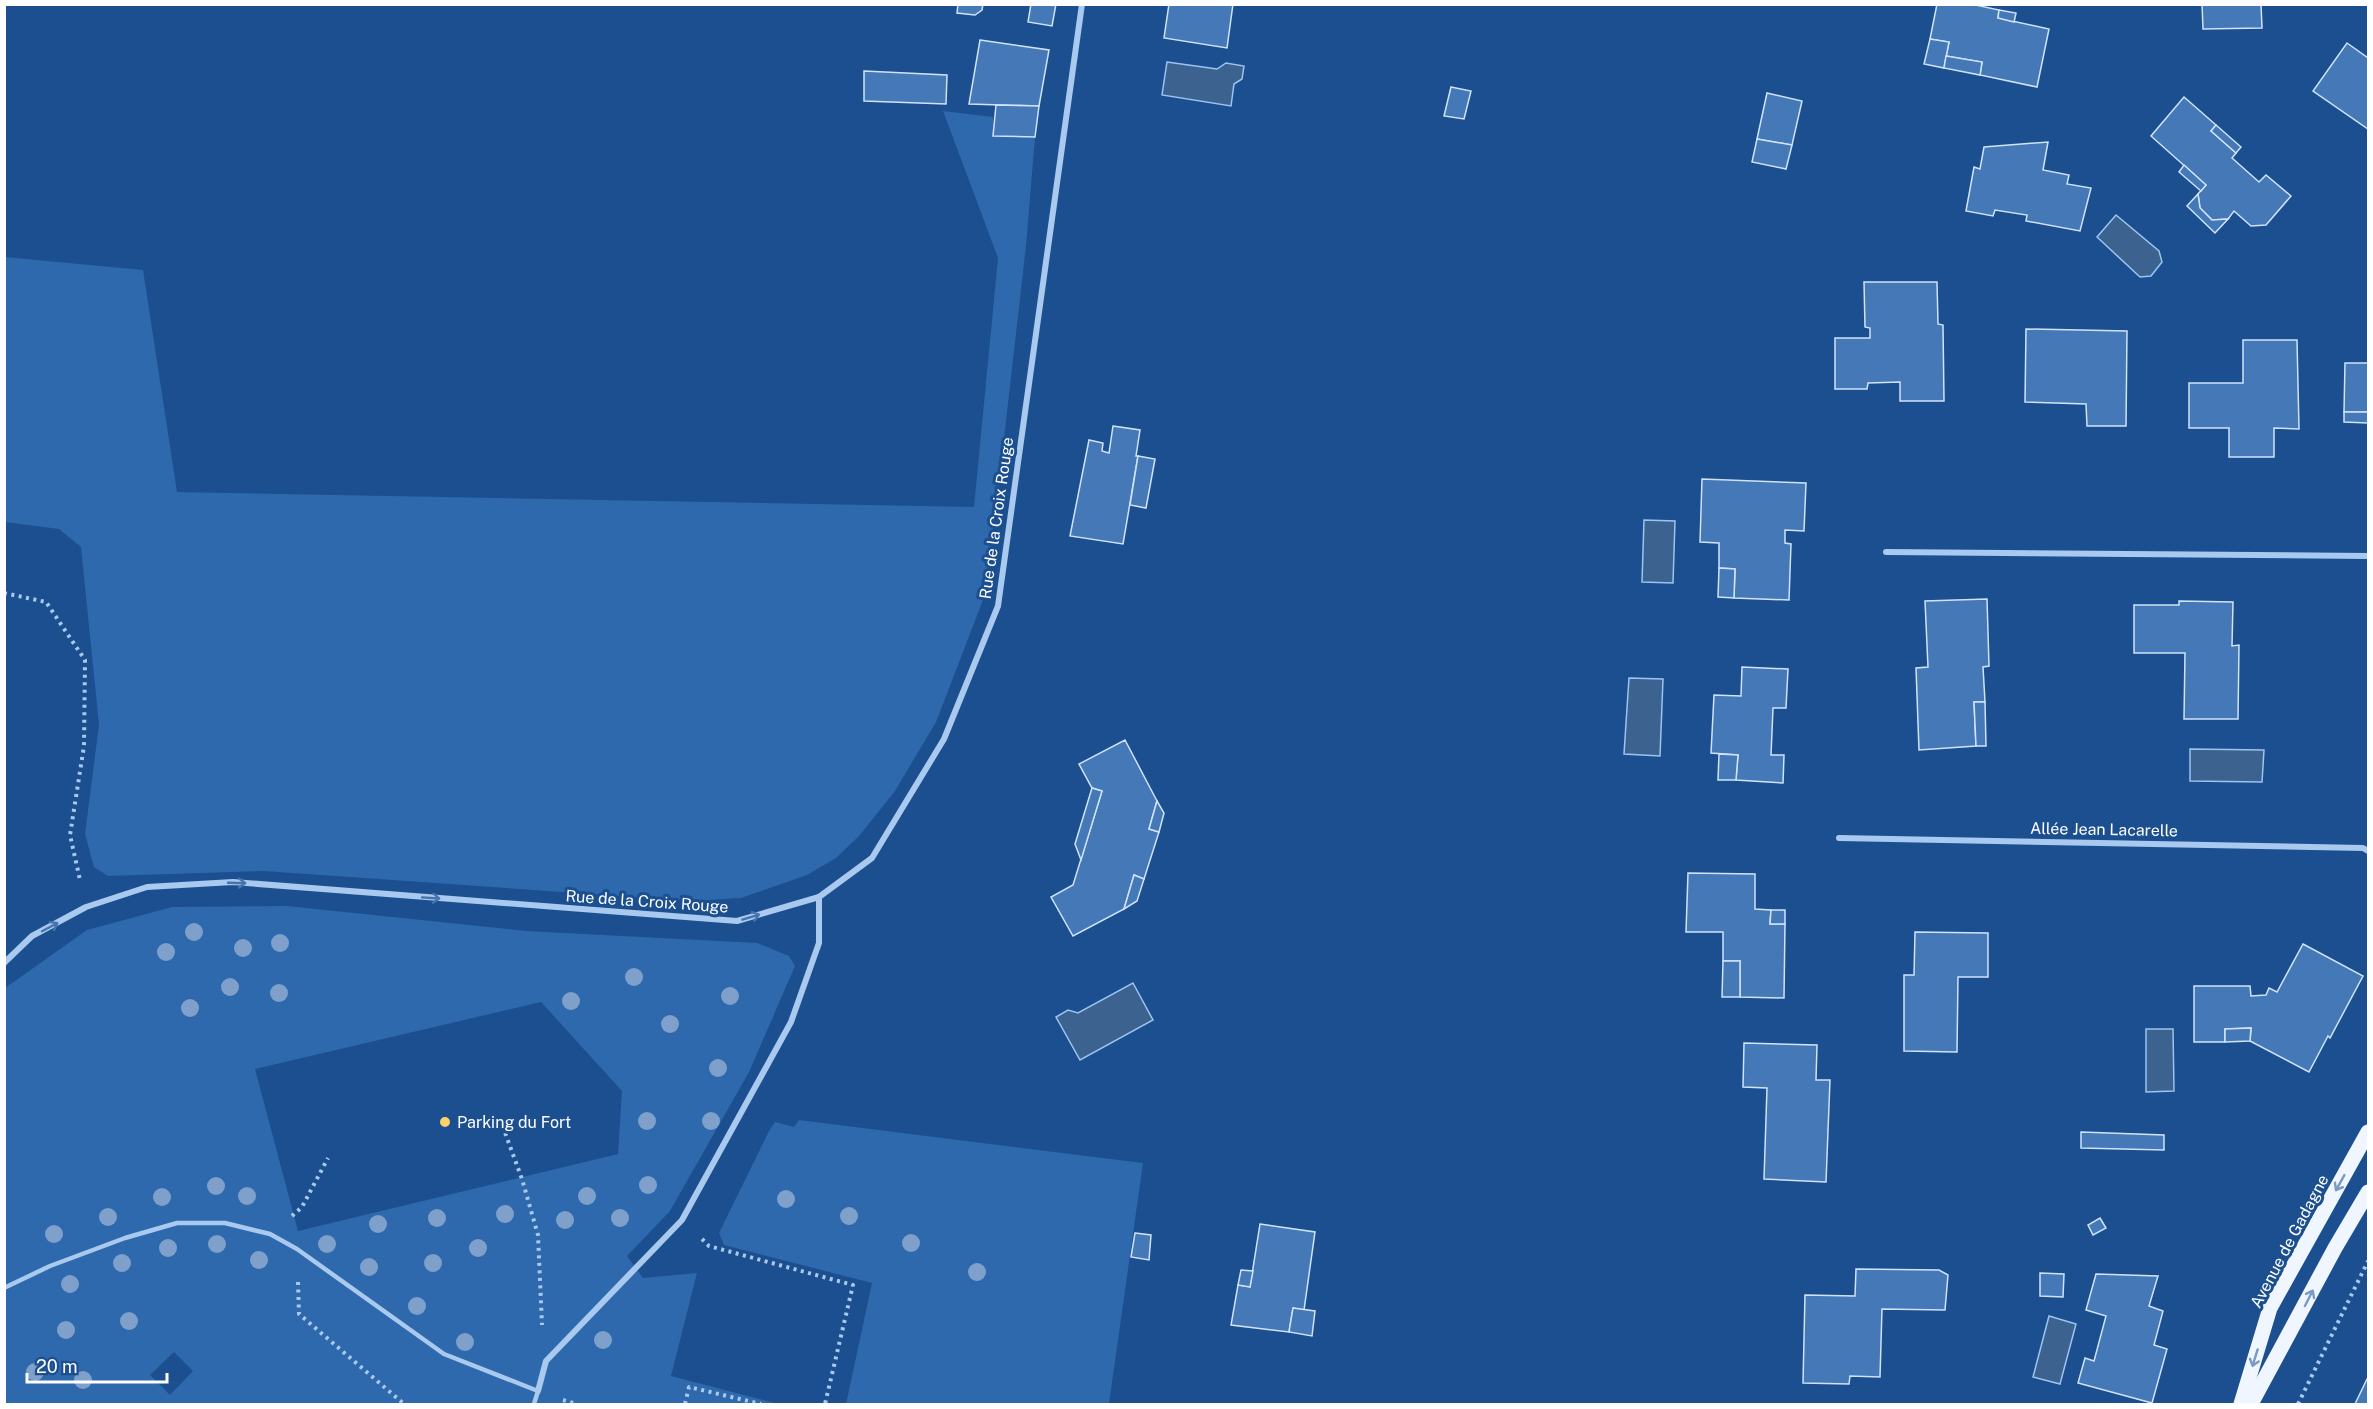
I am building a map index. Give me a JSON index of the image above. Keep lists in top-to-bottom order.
{
  "streets": {
    "main road": ["Avenue de Gadagne"],
    "street": ["Rue de la Croix Rouge", "Allée Jean Lacarelle"]
  },
  "one_way": ["Rue de la Croix Rouge"],
  "places": ["Parking du Fort"],
  "scale_bar": "20 m"
}
